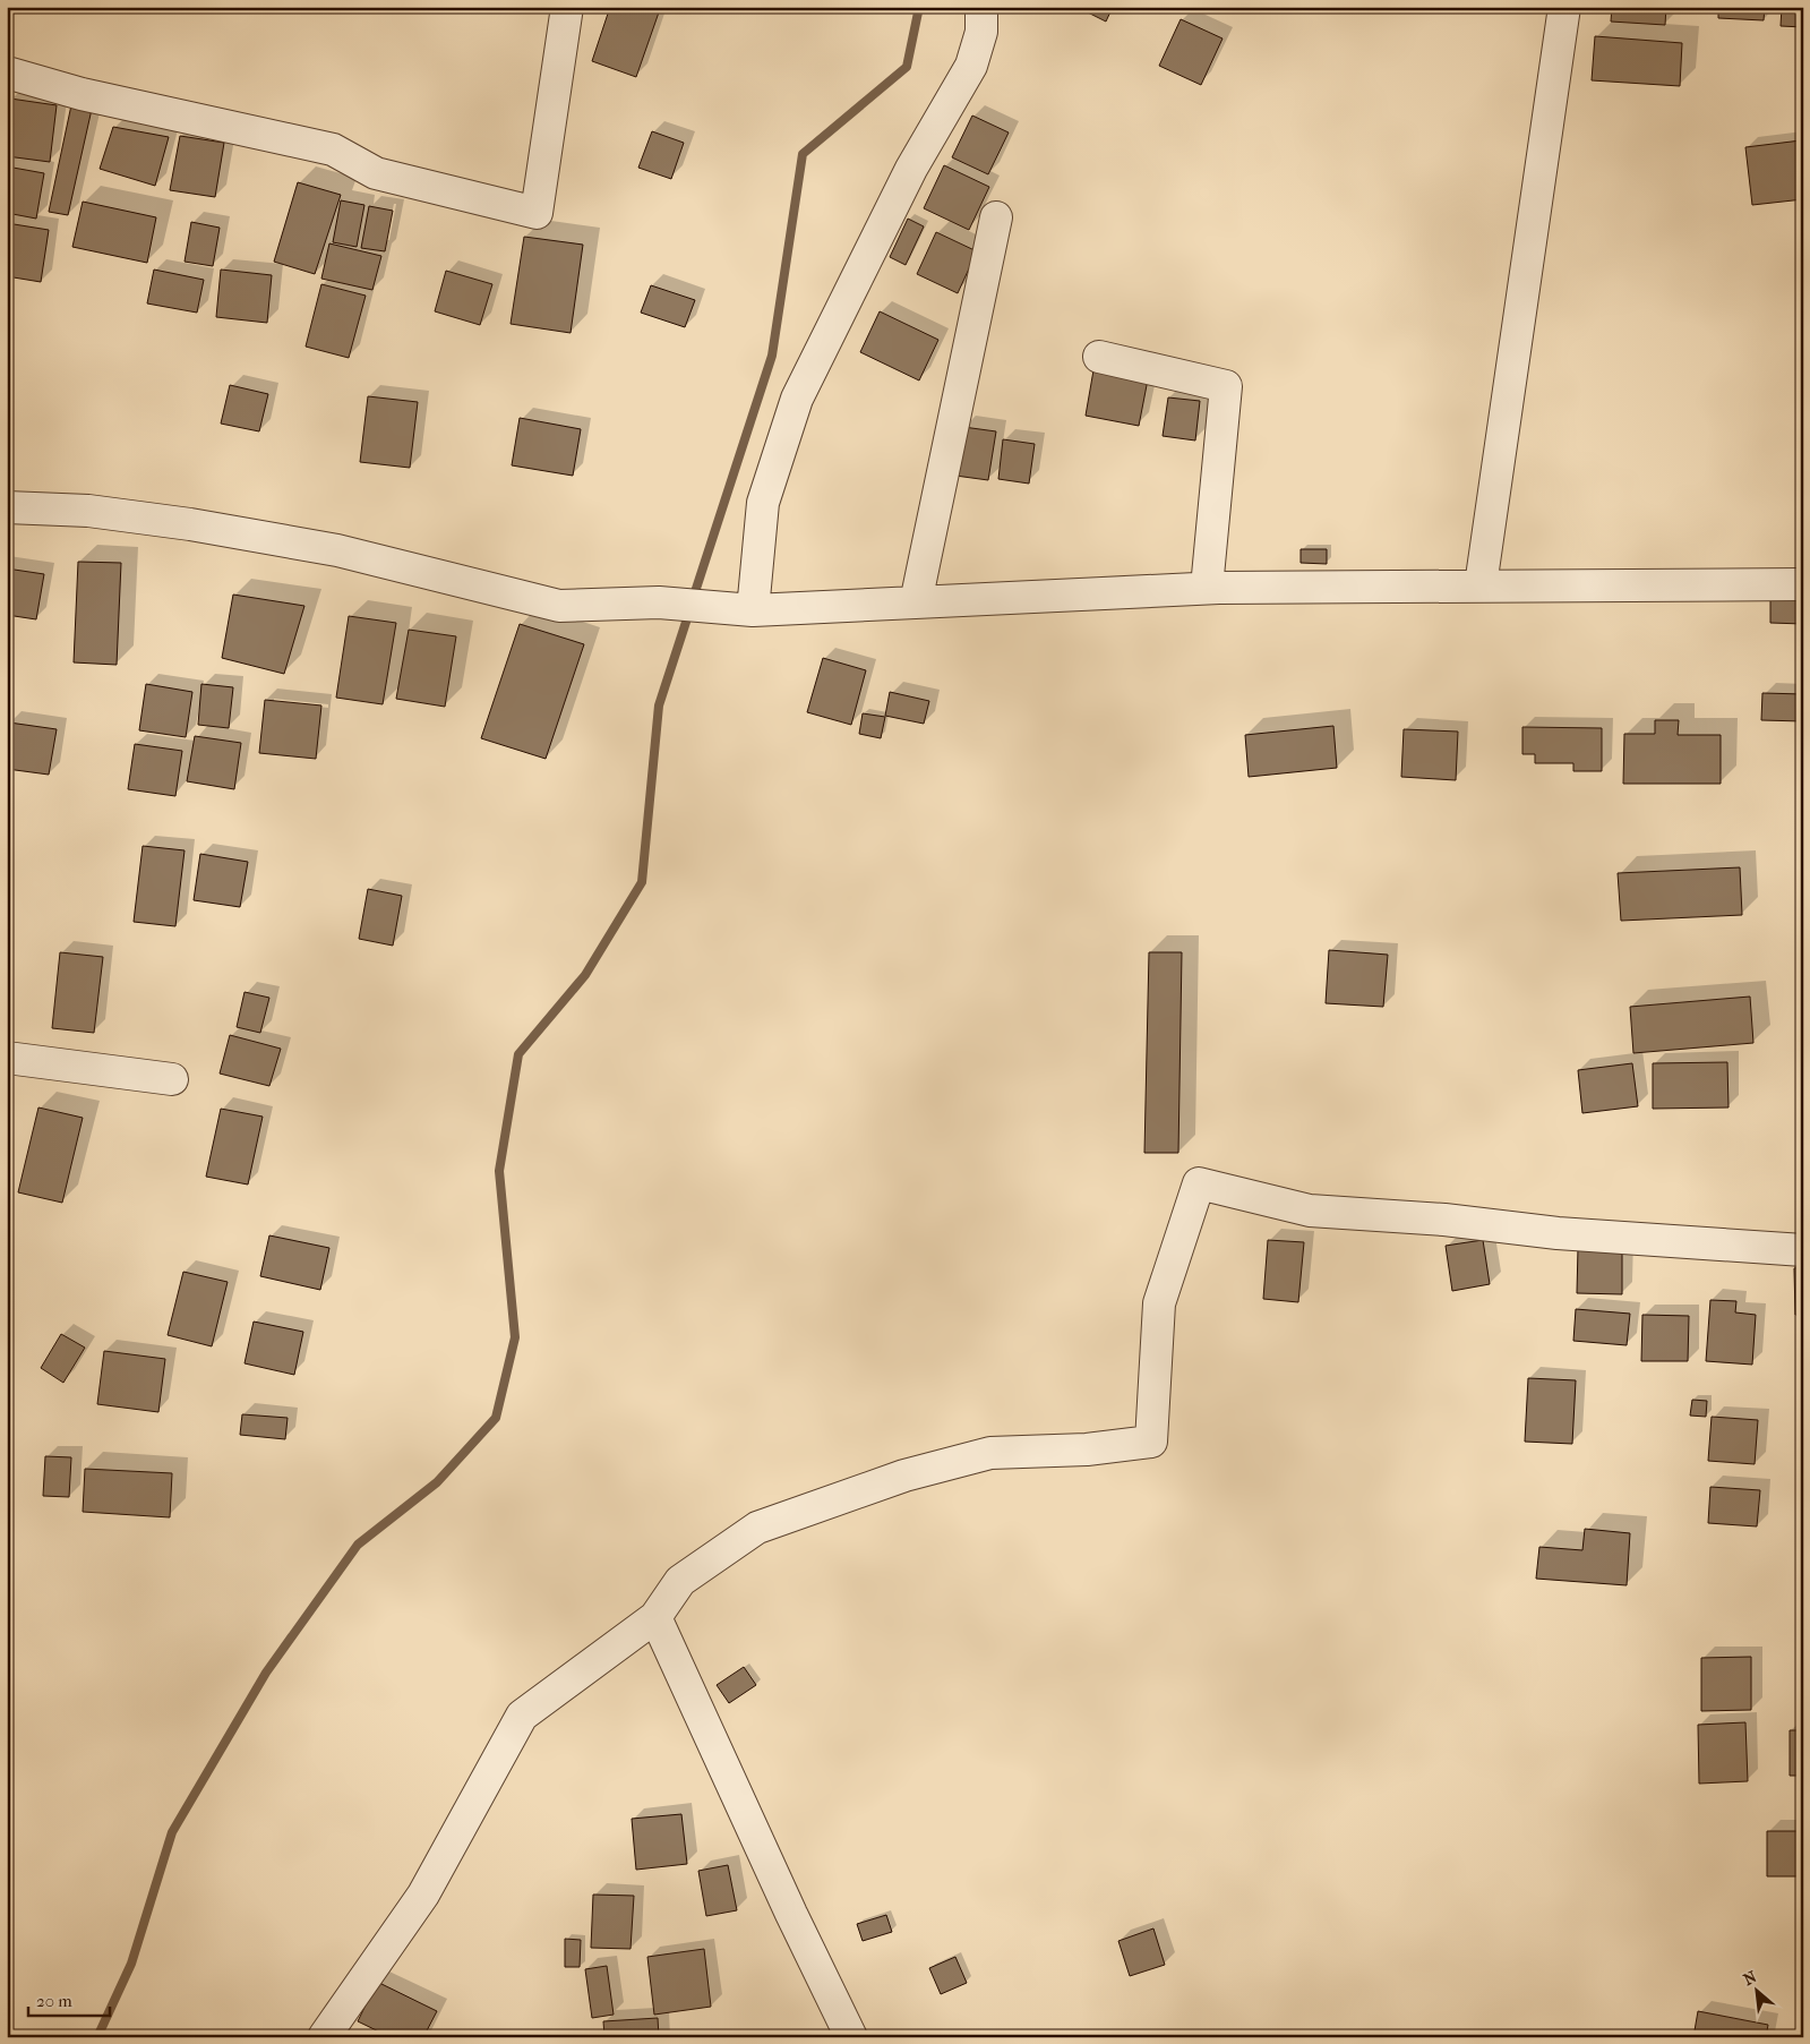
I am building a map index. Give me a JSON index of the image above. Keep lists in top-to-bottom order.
{
  "scale_bar": "20 m",
  "north": "top left"
}
